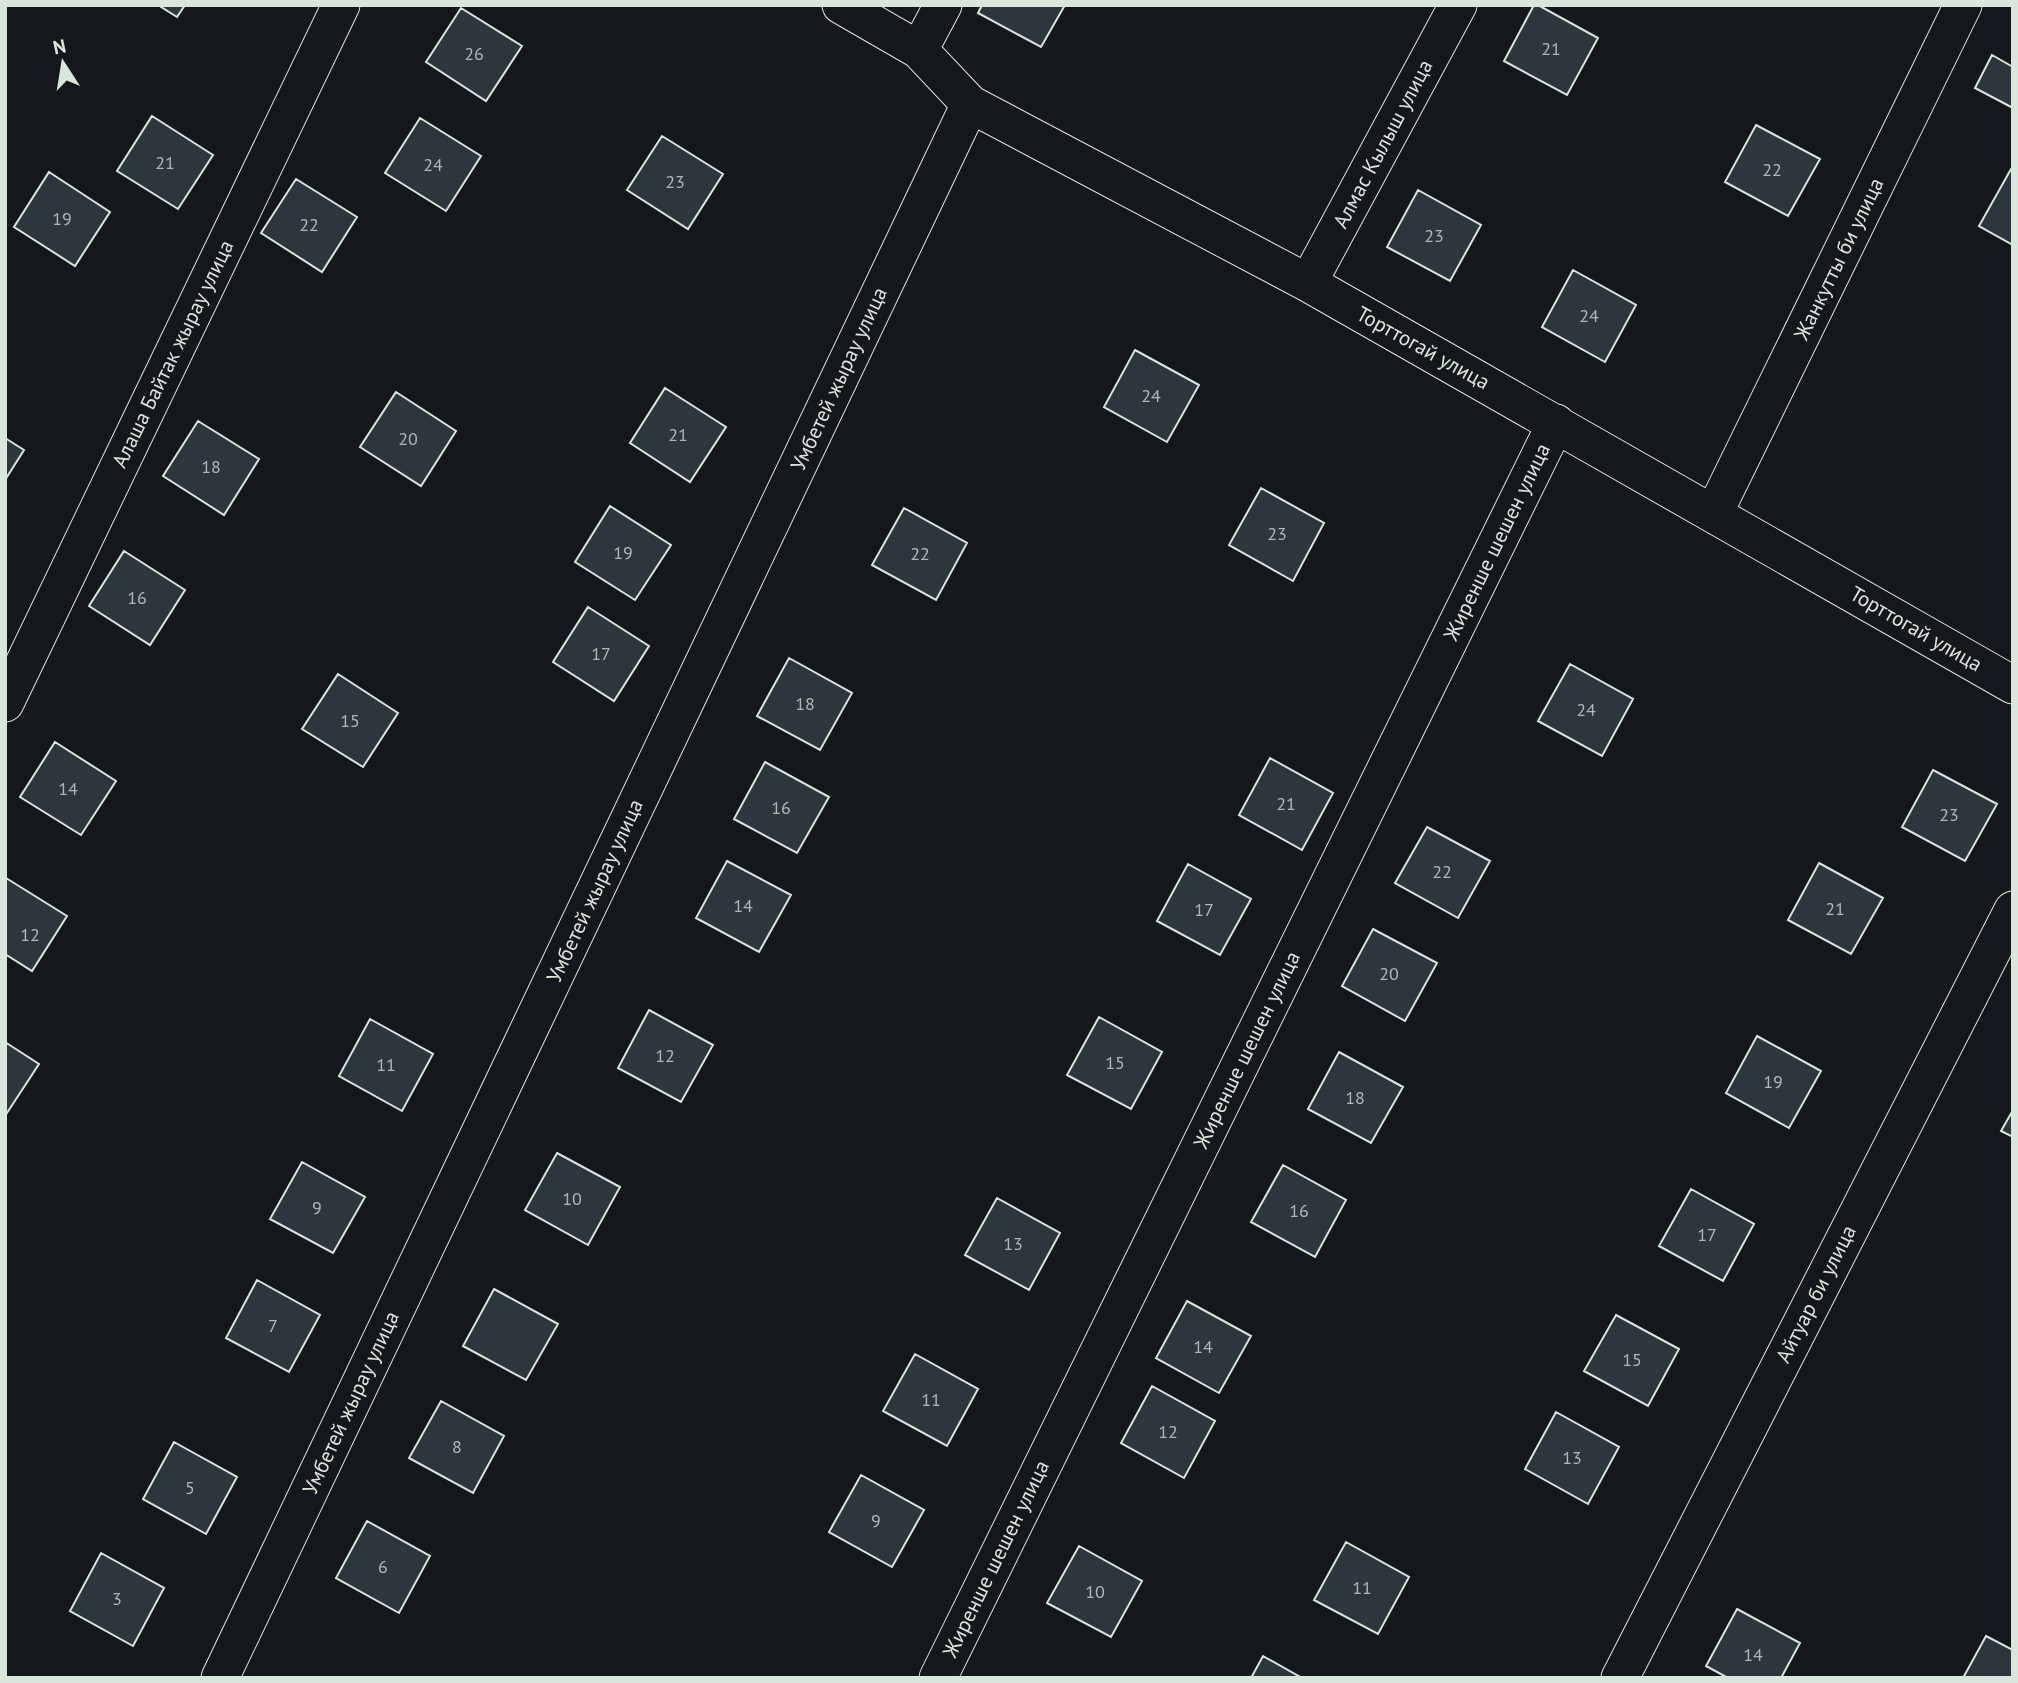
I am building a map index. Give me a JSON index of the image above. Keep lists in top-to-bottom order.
{
  "streets": {
    "street": [
      "Алмас Кылыш улица",
      "Жанкутты би улица",
      "Торттогай улица",
      "Алаша Байтак жырау улица",
      "Умбетей жырау улица",
      "Жиренше шешен улица",
      "Айтуар би улица"
    ]
  },
  "crossings": [
    ["Алмас Кылыш улица", "Торттогай улица"],
    ["Жанкутты би улица", "Торттогай улица"],
    ["Торттогай улица", "Умбетей жырау улица"],
    ["Торттогай улица", "Жиренше шешен улица"]
  ],
  "house_numbers": [
    "21",
    "26",
    "21",
    "24",
    "22",
    "23",
    "19",
    "22",
    "23",
    "24",
    "24",
    "21",
    "20",
    "18",
    "23",
    "19",
    "22",
    "16",
    "17",
    "18",
    "24",
    "15",
    "14",
    "21",
    "16",
    "23",
    "22",
    "14",
    "21",
    "17",
    "12",
    "20",
    "12",
    "15",
    "11",
    "19",
    "18",
    "10",
    "9",
    "16",
    "17",
    "13",
    "7",
    "14",
    "15",
    "11",
    "12",
    "8",
    "13",
    "5",
    "9",
    "6",
    "11",
    "10",
    "3",
    "14"
  ],
  "north": "top"
}
